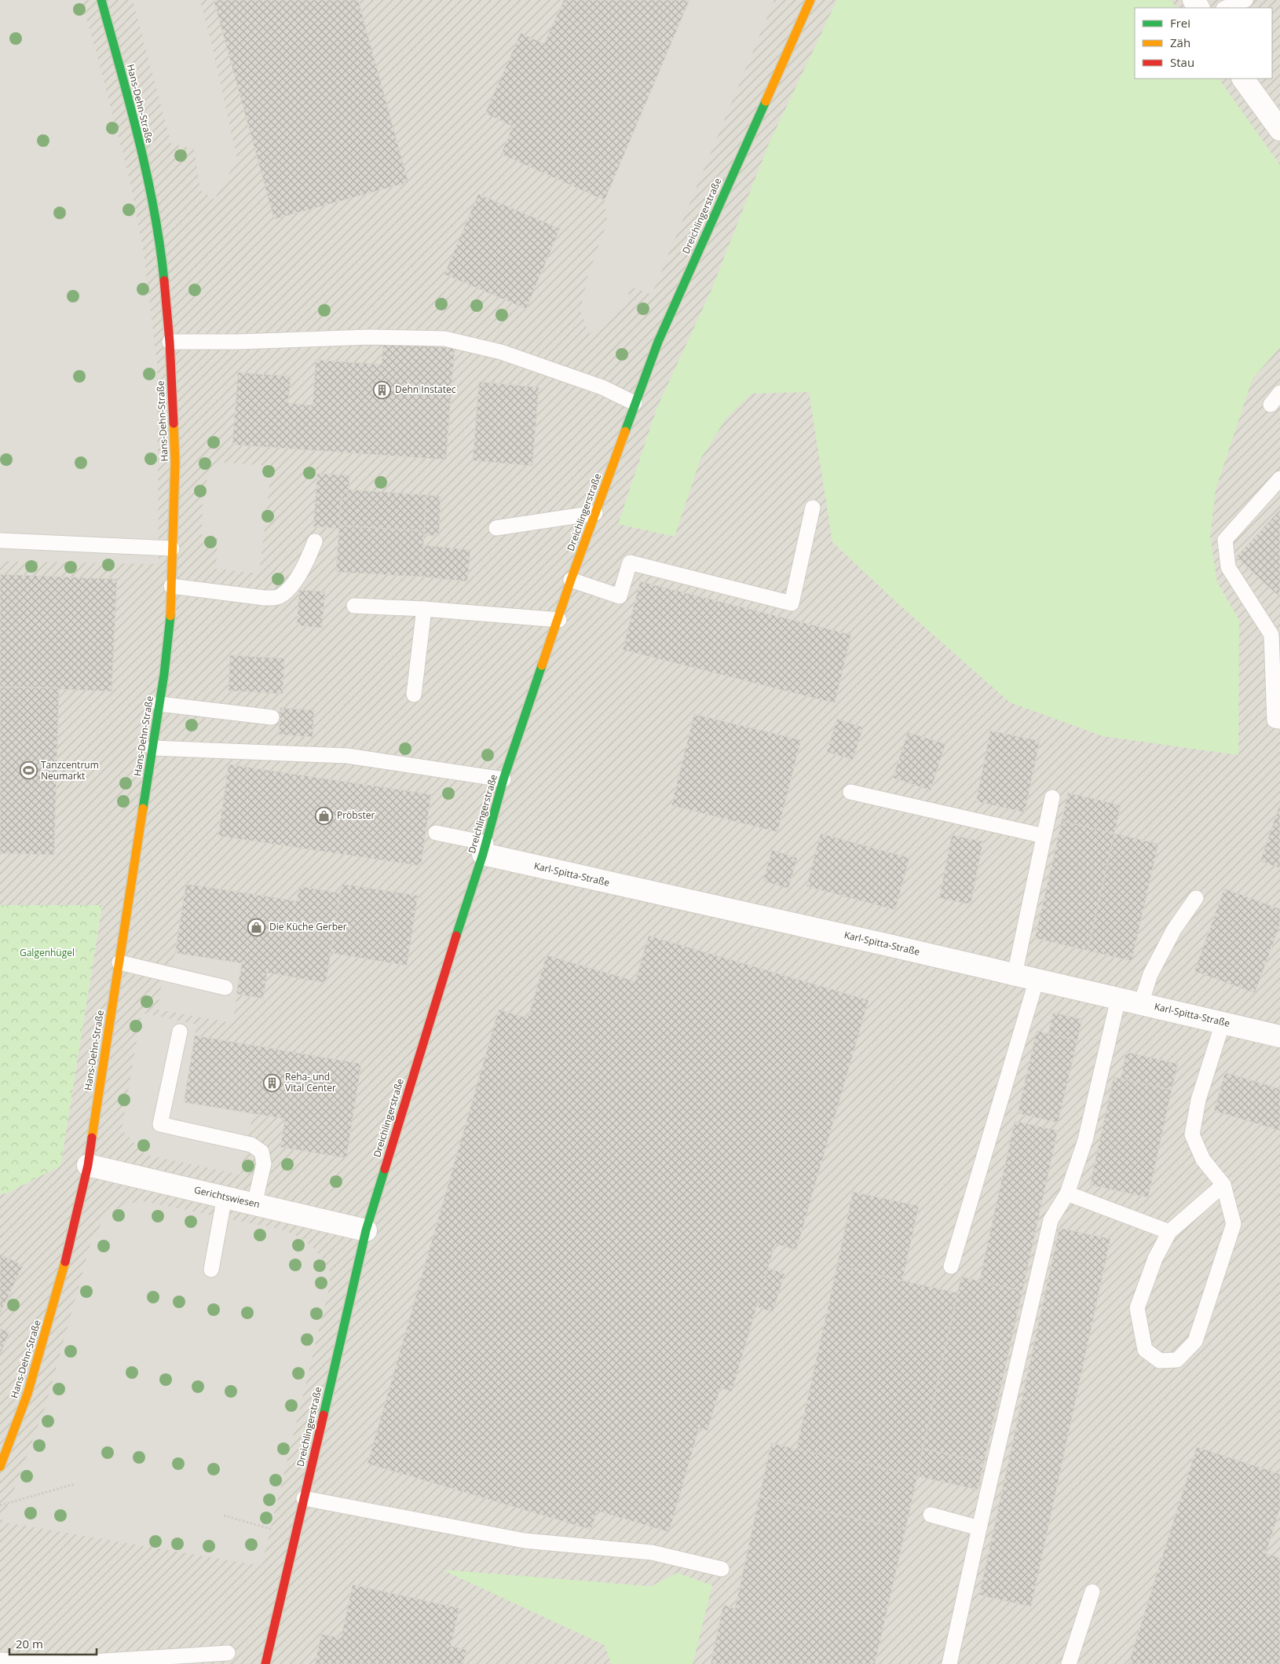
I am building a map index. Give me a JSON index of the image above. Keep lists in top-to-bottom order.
{
  "streets": {
    "street": [
      "Hans-Dehn-Straße",
      "Dreichlingerstraße",
      "Karl-Spitta-Straße",
      "Gerichtswiesen"
    ]
  },
  "crossings": [
    ["Hans-Dehn-Straße", "Gerichtswiesen"],
    ["Dreichlingerstraße", "Karl-Spitta-Straße"],
    ["Dreichlingerstraße", "Gerichtswiesen"]
  ],
  "parks": ["Galgenhügel"],
  "places": {
    "building": ["Dehn Instatec", "Reha- und Vital Center"],
    "sports": ["Tanzcentrum Neumarkt"],
    "shop": ["Pröbster", "Die Küche Gerber"]
  },
  "legend": ["Frei", "Zäh", "Stau"],
  "scale_bar": "20 m"
}
